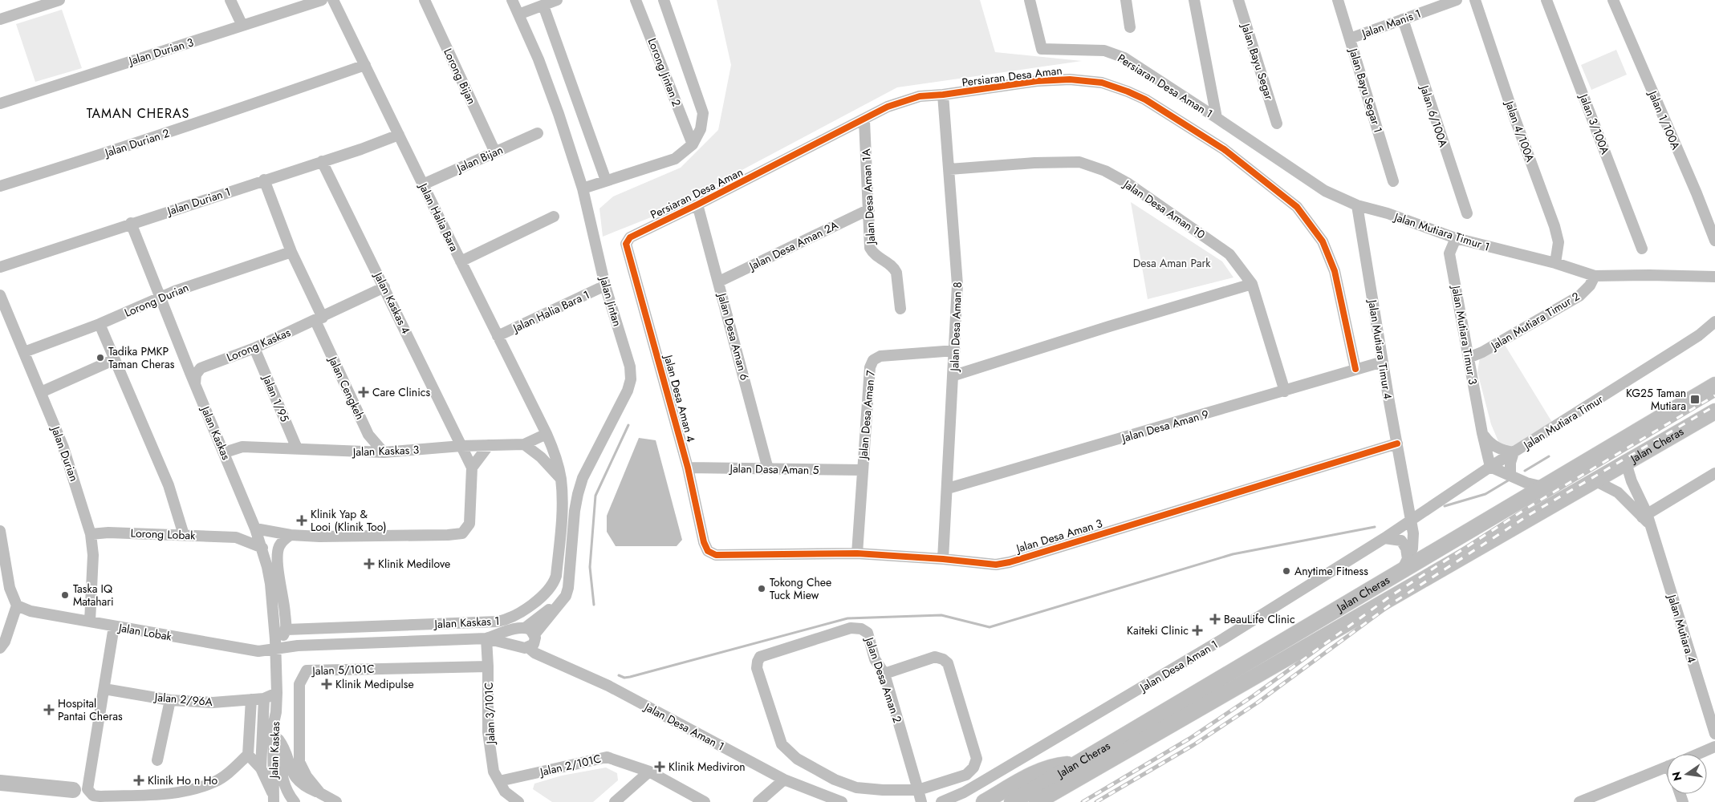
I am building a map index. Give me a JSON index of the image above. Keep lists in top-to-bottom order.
{
  "streets": {
    "highway": ["Jalan Cheras"],
    "street": [
      "Jalan Manis 1",
      "Jalan Durian 3",
      "Jalan Bayu Segar",
      "Lorong Jintan 2",
      "Lorong Bijan",
      "Persiaran Desa Aman",
      "Persiaran Desa Aman 1",
      "Jalan Bayu Segar 1",
      "Jalan 6/100A",
      "Jalan 1/100A",
      "Jalan 3/100A",
      "Jalan 4/100A",
      "Jalan Durian 2",
      "Jalan Bijan",
      "Jalan Desa Aman 1A",
      "Jalan Durian 1",
      "Jalan Desa Aman 10",
      "Jalan Halia Bara",
      "Jalan Mutiara Timur 1",
      "Jalan Desa Aman 2A",
      "Lorong Durian",
      "Jalan Jintan",
      "Jalan Kaskas 4",
      "Jalan Halia Bara 1",
      "Jalan Mutiara Timur 2",
      "Jalan Desa Aman 8",
      "Jalan Mutiara Timur 3",
      "Jalan Desa Aman 6",
      "Lorong Kaskas",
      "Jalan Mutiara Timur 4",
      "Jalan Cengkeh",
      "Jalan 1/95",
      "Jalan Desa Aman 4",
      "Jalan Desa Aman 7",
      "Jalan Mutiara Timur",
      "Jalan Desa Aman 9",
      "Jalan Kaskas",
      "Jalan Kaskas 3",
      "Jalan Durian",
      "Jalan Dasa Aman 5",
      "Lorong Lobak",
      "Jalan Desa Aman 3",
      "Jalan Kaskas 1",
      "Jalan Mutiara 4",
      "Jalan Lobak",
      "Jalan Desa Aman 1",
      "Jalan 5/101C",
      "Jalan Desa Aman 2",
      "Jalan 2/96A",
      "Jalan 3/101C",
      "Jalan 2/101C"
    ]
  },
  "crossings": [
    ["Jalan Manis 1", "Jalan Bayu Segar 1"],
    ["Jalan Manis 1", "Jalan 6/100A"],
    ["Lorong Jintan 2", "Jalan Jintan"],
    ["Lorong Bijan", "Jalan Bijan"],
    ["Persiaran Desa Aman", "Jalan Desa Aman 1A"],
    ["Persiaran Desa Aman", "Jalan Desa Aman 8"],
    ["Persiaran Desa Aman", "Jalan Desa Aman 6"],
    ["Persiaran Desa Aman", "Jalan Desa Aman 4"],
    ["Persiaran Desa Aman", "Jalan Desa Aman 9"],
    ["Persiaran Desa Aman 1", "Jalan Mutiara Timur 1"],
    ["Jalan 4/100A", "Jalan Mutiara Timur 1"],
    ["Jalan Durian 2", "Jalan Halia Bara"],
    ["Jalan Bijan", "Jalan Halia Bara"],
    ["Jalan Desa Aman 1A", "Jalan Desa Aman 2A"],
    ["Jalan Durian 1", "Jalan Halia Bara"],
    ["Jalan Durian 1", "Jalan Kaskas 4"],
    ["Jalan Durian 1", "Jalan Cengkeh"],
    ["Jalan Durian 1", "Jalan Kaskas"],
    ["Jalan Desa Aman 10", "Jalan Desa Aman 8"],
    ["Jalan Desa Aman 10", "Jalan Desa Aman 9"],
    ["Jalan Halia Bara", "Jalan Halia Bara 1"],
    ["Jalan Halia Bara", "Jalan Kaskas 3"],
    ["Jalan Halia Bara", "Jalan Kaskas 1"],
    ["Jalan Mutiara Timur 1", "Jalan Mutiara Timur 2"],
    ["Jalan Mutiara Timur 1", "Jalan Mutiara Timur 3"],
    ["Jalan Mutiara Timur 1", "Jalan Mutiara Timur 4"],
    ["Jalan Desa Aman 2A", "Jalan Desa Aman 6"],
    ["Lorong Durian", "Jalan Cengkeh"],
    ["Lorong Durian", "Jalan Kaskas"],
    ["Lorong Durian", "Jalan Durian"],
    ["Jalan Jintan", "Jalan Halia Bara 1"],
    ["Jalan Kaskas 4", "Lorong Kaskas"],
    ["Jalan Kaskas 4", "Jalan Kaskas 3"],
    ["Jalan Mutiara Timur 2", "Jalan Mutiara Timur 3"],
    ["Jalan Desa Aman 8", "Jalan Desa Aman 7"],
    ["Jalan Desa Aman 8", "Jalan Desa Aman 9"],
    ["Jalan Desa Aman 8", "Jalan Desa Aman 3"],
    ["Jalan Mutiara Timur 3", "Jalan Mutiara Timur"],
    ["Jalan Desa Aman 6", "Jalan Dasa Aman 5"],
    ["Lorong Kaskas", "Jalan Cengkeh"],
    ["Lorong Kaskas", "Jalan 1/95"],
    ["Jalan Mutiara Timur 4", "Jalan Mutiara Timur"],
    ["Jalan Mutiara Timur 4", "Jalan Desa Aman 9"],
    ["Jalan Mutiara Timur 4", "Jalan Desa Aman 3"],
    ["Jalan Mutiara Timur 4", "Jalan Desa Aman 1"],
    ["Jalan Cengkeh", "Jalan Kaskas 3"],
    ["Jalan 1/95", "Jalan Kaskas 3"],
    ["Jalan Desa Aman 4", "Jalan Dasa Aman 5"],
    ["Jalan Desa Aman 4", "Jalan Desa Aman 3"],
    ["Jalan Desa Aman 7", "Jalan Dasa Aman 5"],
    ["Jalan Desa Aman 7", "Jalan Desa Aman 3"],
    ["Jalan Mutiara Timur", "Jalan Desa Aman 1"],
    ["Jalan Kaskas", "Jalan Kaskas 3"],
    ["Jalan Kaskas", "Lorong Lobak"],
    ["Jalan Kaskas", "Jalan Kaskas 1"],
    ["Jalan Kaskas", "Jalan Lobak"],
    ["Jalan Cheras", "Jalan Mutiara 4"],
    ["Jalan Kaskas 3", "Jalan Kaskas 1"],
    ["Jalan Durian", "Lorong Lobak"],
    ["Jalan Durian", "Jalan Lobak"],
    ["Jalan 5/101C", "Jalan 3/101C"],
    ["Jalan 3/101C", "Jalan 2/101C"]
  ],
  "districts": ["TAMAN CHERAS"],
  "parks": ["Desa Aman Park"],
  "places": {
    "other": [
      "Tadika PMKP Taman Cheras",
      "Anytime Fitness",
      "Tokong Chee Tuck Miew",
      "Taska IQ Matahari"
    ],
    "health": [
      "Care Clinics",
      "Klinik Yap & Looi (Klinik Too)",
      "Klinik Medilove",
      "BeauLife Clinic",
      "Kaiteki Clinic",
      "Klinik Medipulse",
      "Hospital Pantai Cheras",
      "Klinik Mediviron",
      "Klinik Ho n Ho"
    ],
    "transit": ["KG25 Taman Mutiara"]
  },
  "north": "left"
}
